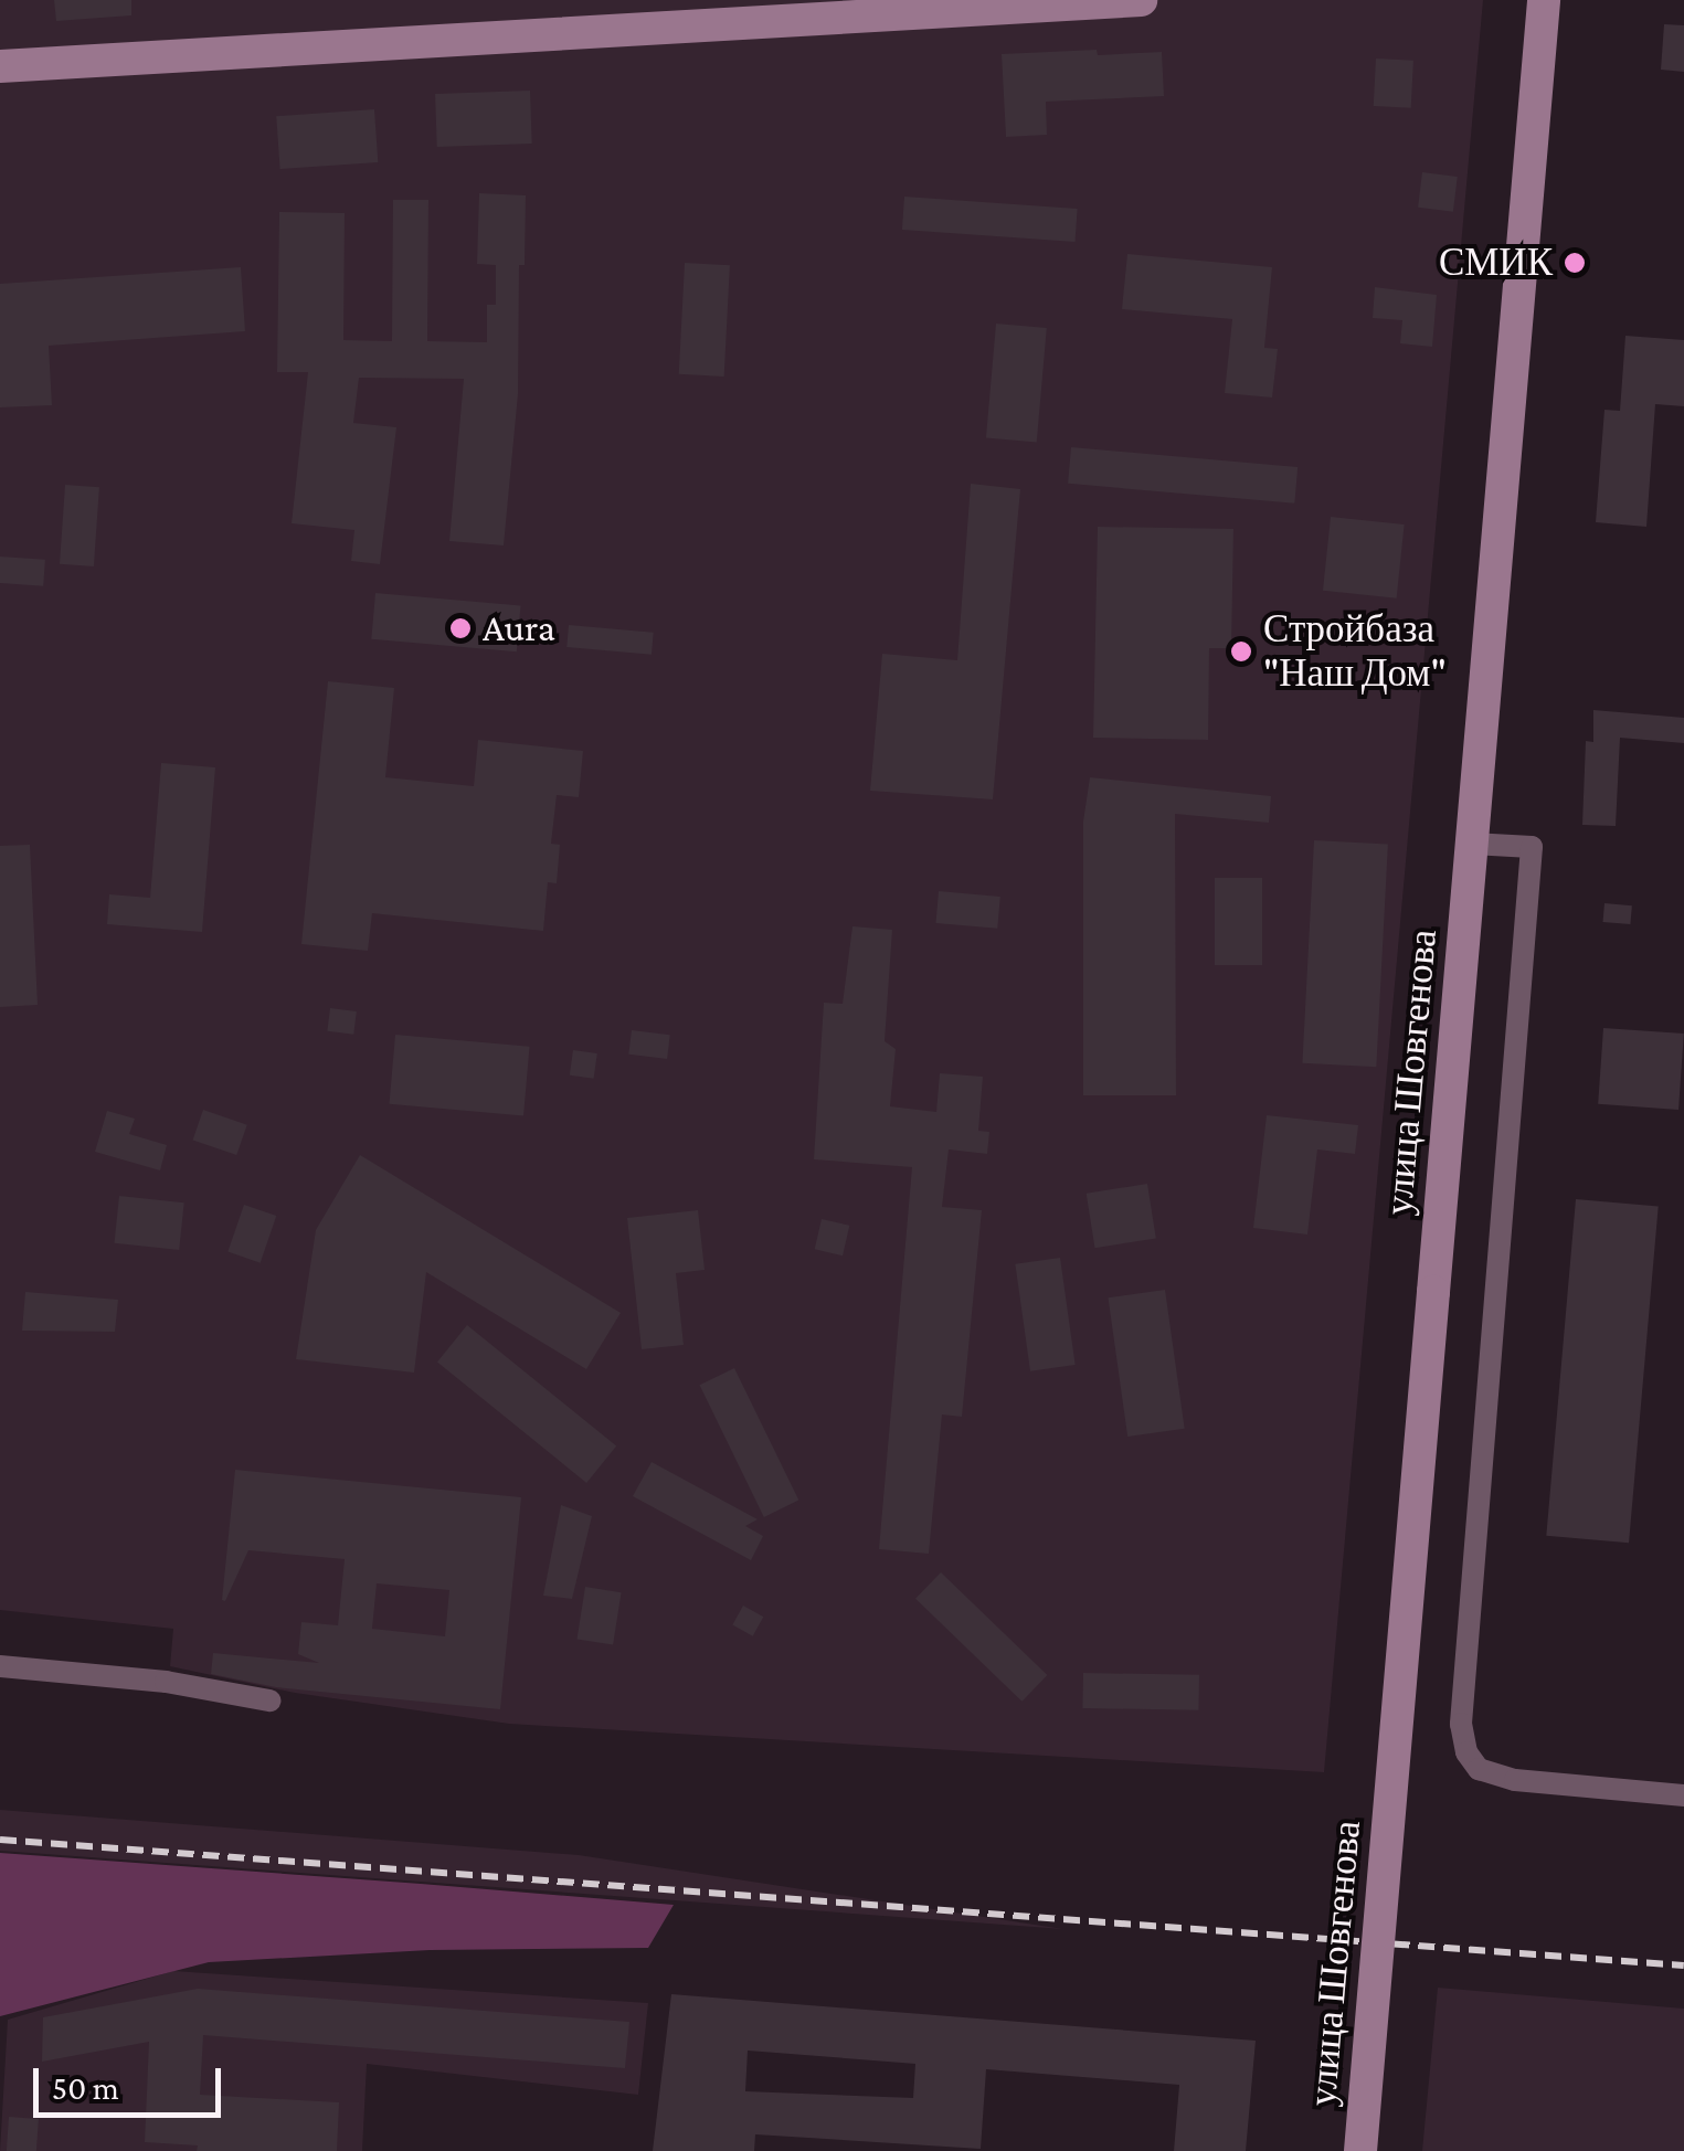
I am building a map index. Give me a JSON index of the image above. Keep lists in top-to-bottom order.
{
  "streets": {
    "street": ["улица Шовгенова"]
  },
  "places": ["СМИК", "Aura", "Стройбаза \"Наш Дом\""],
  "scale_bar": "50 m"
}
